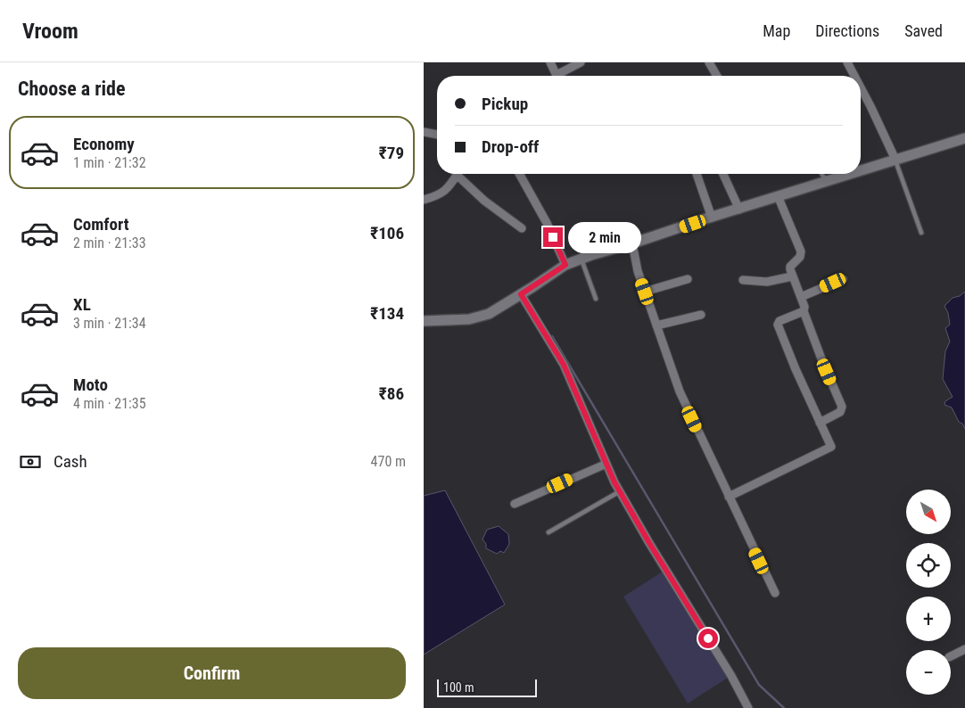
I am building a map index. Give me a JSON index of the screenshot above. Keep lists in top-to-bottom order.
{
  "scale_bar": "100 m",
  "north": "bottom right",
  "page": {
    "header": "Vroom",
    "nav": ["Map", "Directions", "Saved"],
    "heading": "Choose a ride",
    "banner": ["Pickup", "Drop-off"],
    "list": [
      {
        "name": "Economy",
        "note": "1 min · 21:32",
        "value": "₹79"
      },
      {
        "name": "Comfort",
        "note": "2 min · 21:33",
        "value": "₹106"
      },
      {
        "name": "XL",
        "note": "3 min · 21:34",
        "value": "₹134"
      },
      {
        "name": "Moto",
        "note": "4 min · 21:35",
        "value": "₹86"
      }
    ],
    "bubble": "2 min",
    "pay": ["Cash", "470 m"],
    "map_buttons": ["+", "−"],
    "buttons": "Confirm",
    "scale": "100 m"
  }
}
